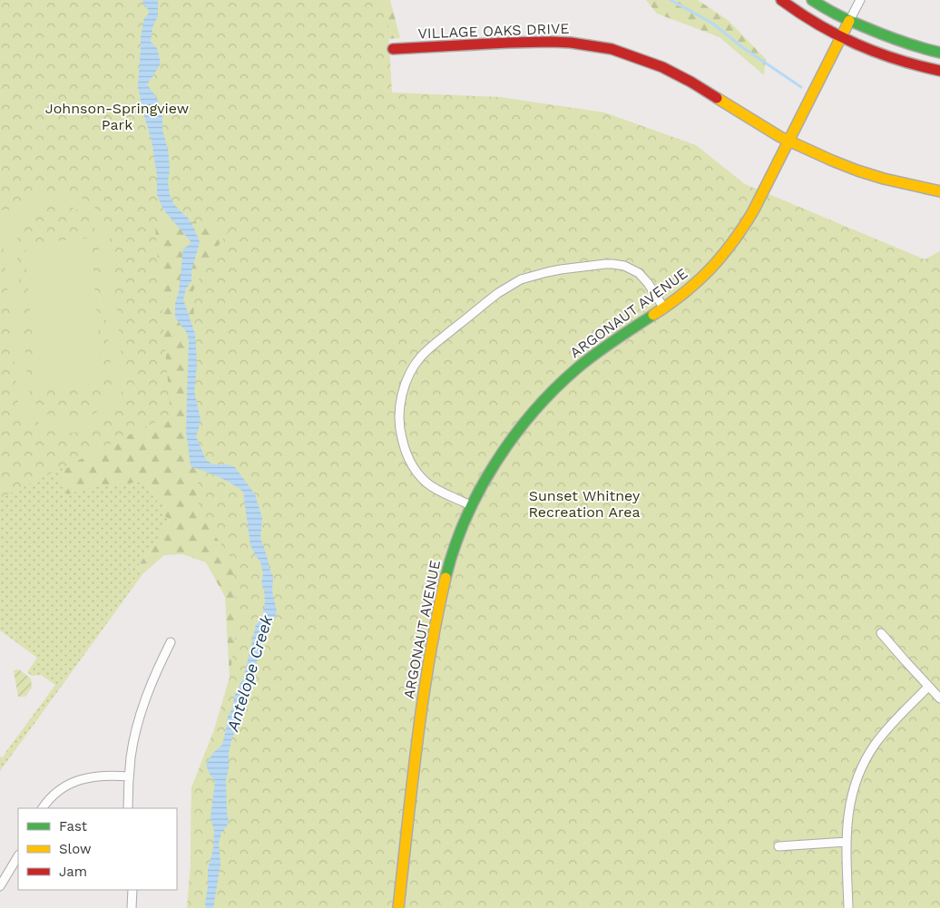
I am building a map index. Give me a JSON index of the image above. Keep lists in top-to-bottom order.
{
  "streets": {
    "street": ["VILLAGE OAKS DRIVE", "ARGONAUT AVENUE"]
  },
  "crossings": [
    ["VILLAGE OAKS DRIVE", "ARGONAUT AVENUE"]
  ],
  "water": ["Antelope Creek"],
  "parks": ["Johnson-Springview Park", "Sunset Whitney Recreation Area"],
  "legend": ["Fast", "Slow", "Jam"]
}
